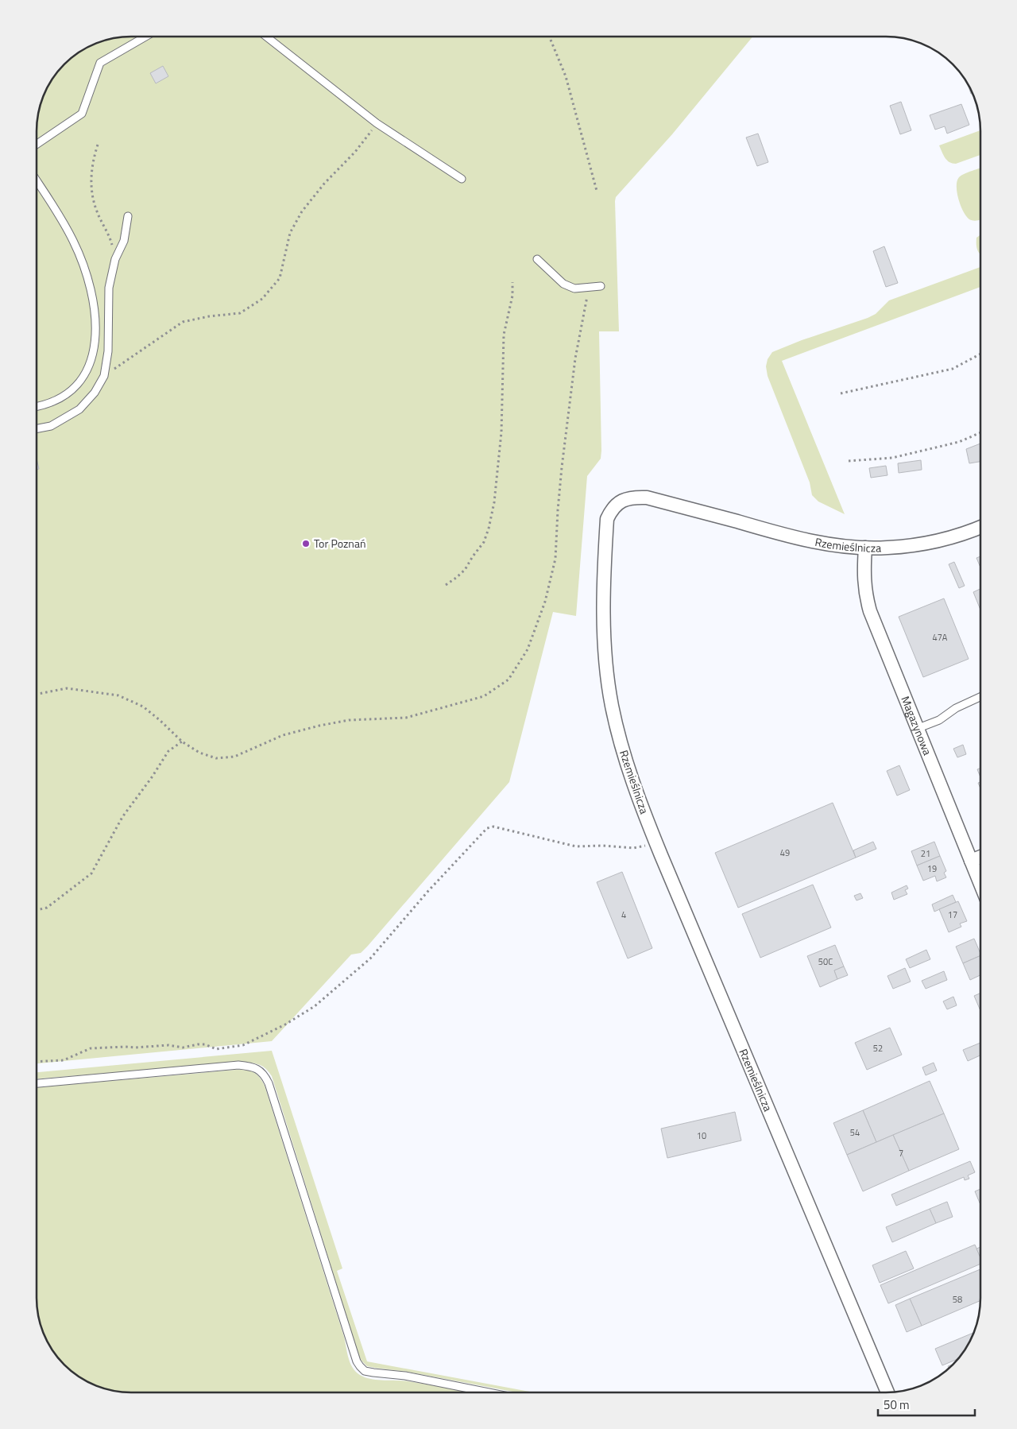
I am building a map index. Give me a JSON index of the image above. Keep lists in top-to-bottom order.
{
  "streets": {
    "street": ["Rzemieślnicza", "Magazynowa"]
  },
  "crossings": [
    ["Rzemieślnicza", "Magazynowa"]
  ],
  "places": ["Tor Poznań"],
  "house_numbers": [
    "47A",
    "49",
    "21",
    "19",
    "4",
    "17",
    "50C",
    "52",
    "54",
    "10",
    "7",
    "58"
  ],
  "scale_bar": "50 m"
}
